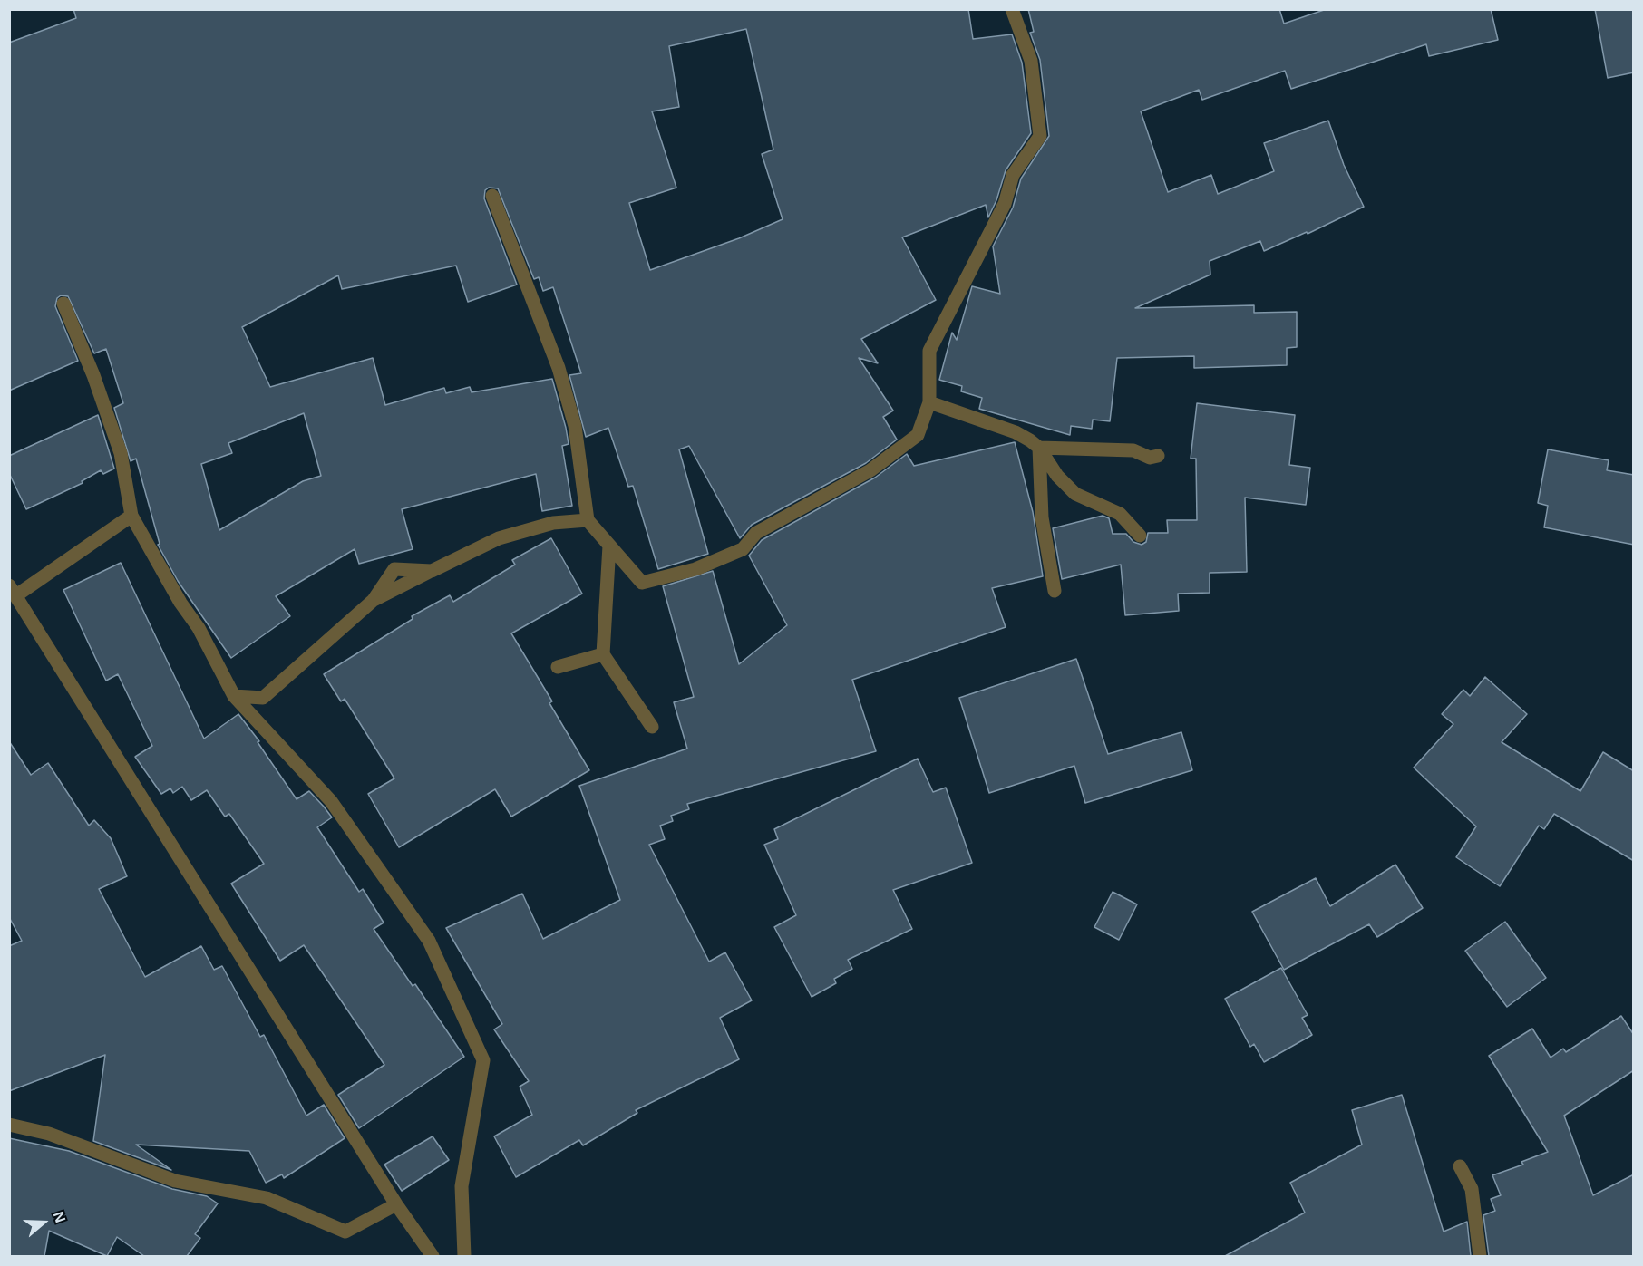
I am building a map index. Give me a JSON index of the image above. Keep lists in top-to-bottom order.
{
  "north": "right"
}
